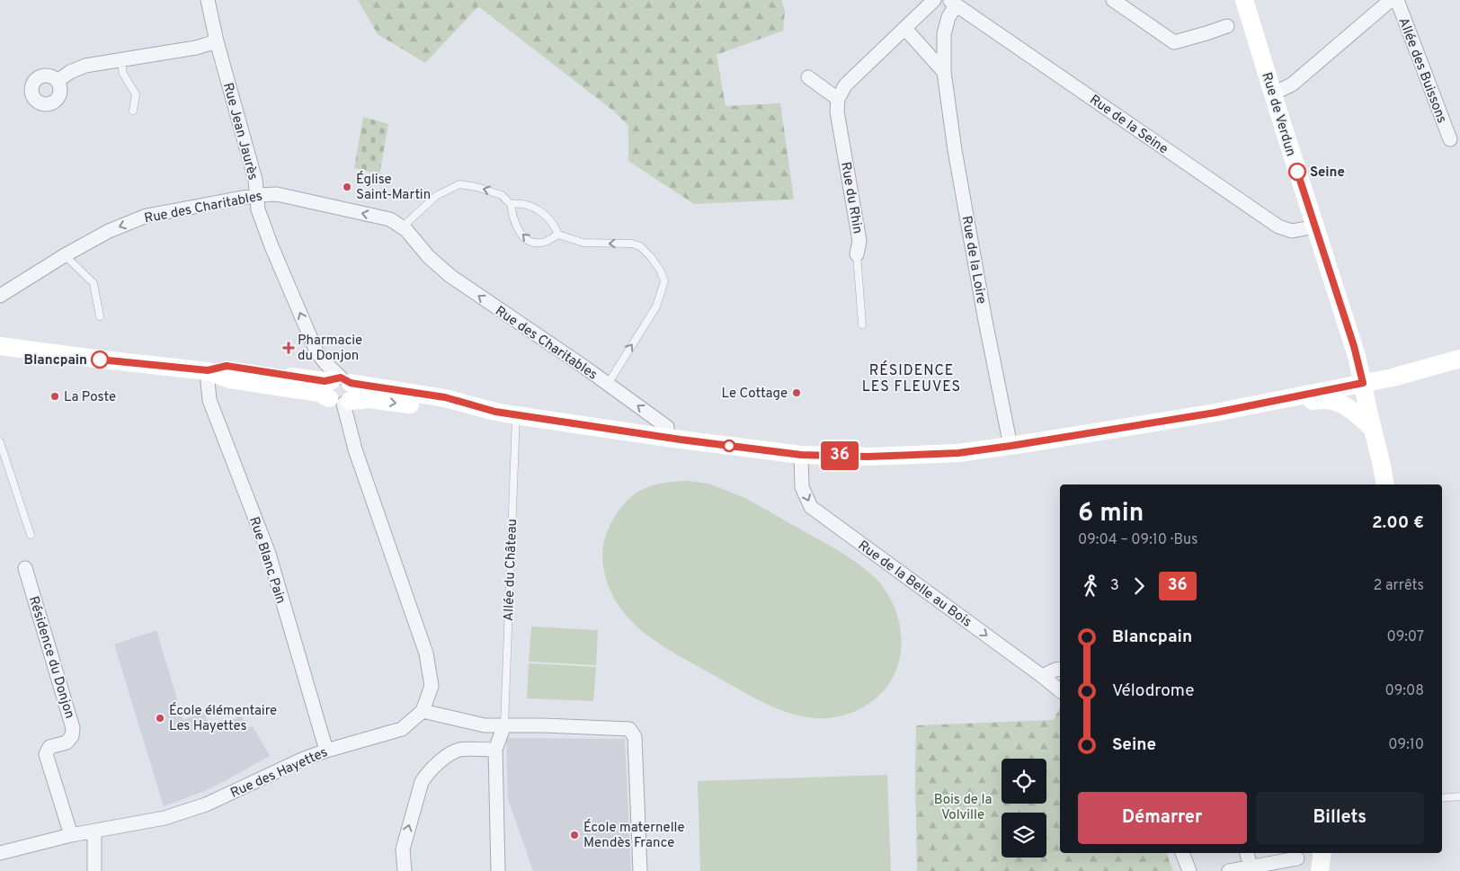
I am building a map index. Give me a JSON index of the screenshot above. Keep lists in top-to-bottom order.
{
  "streets": {
    "main road": ["Rue de Verdun"],
    "street": [
      "Allée des Buissons",
      "Rue de la Seine",
      "Rue Jean Jaurès",
      "Rue du Rhin",
      "Rue des Charitables",
      "Rue de la Loire",
      "Rue Blanc Pain",
      "Allée du Château",
      "Rue de la Belle au Bois",
      "Résidence du Donjon",
      "Rue des Hayettes"
    ]
  },
  "crossings": [
    ["Rue de Verdun", "Rue de la Seine"],
    ["Rue de la Seine", "Rue de la Loire"],
    ["Rue Jean Jaurès", "Rue des Charitables"],
    ["Rue Blanc Pain", "Rue des Hayettes"],
    ["Résidence du Donjon", "Rue des Hayettes"]
  ],
  "one_way": ["Rue Jean Jaurès", "Rue des Charitables", "Rue de la Belle au Bois"],
  "districts": ["RÉSIDENCE LES FLEUVES"],
  "parks": ["Bois de la Volville"],
  "places": {
    "other": [
      "Seine",
      "Église Saint-Martin",
      "Blancpain",
      "Le Cottage",
      "La Poste",
      "École élémentaire Les Hayettes",
      "École maternelle Mendès France"
    ],
    "health": ["Pharmacie du Donjon"]
  },
  "lines": ["bus line 36"],
  "page": {
    "on_map": "36",
    "heading": ["6 min", "09:04 – 09:10 · Bus", "2.00 €"],
    "legs": ["3", "36", "2 arrêts"],
    "list": [
      {
        "name": "Blancpain",
        "value": "09:07"
      },
      {
        "name": "Vélodrome",
        "value": "09:08"
      },
      {
        "name": "Seine",
        "value": "09:10"
      }
    ],
    "buttons": ["Démarrer", "Billets"]
  }
}
